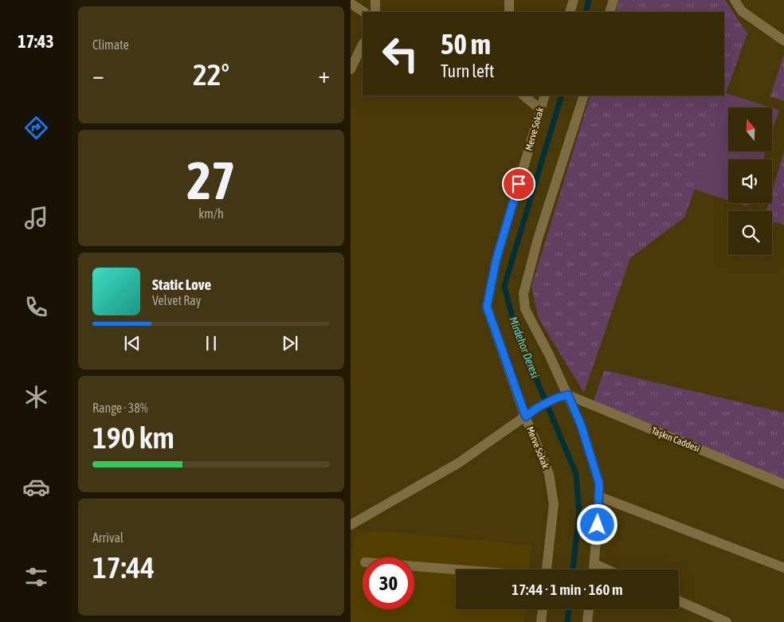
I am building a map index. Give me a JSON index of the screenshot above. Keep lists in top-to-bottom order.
{
  "streets": {
    "street": ["Merve Sokak", "Taşkın Caddesi"]
  },
  "water": ["Mirdehor Deresi"],
  "north": "top",
  "page": {
    "tabs": "17:43",
    "tile": [
      "Climate",
      ["27", "km/h"],
      ["Range · 38%", "190 km"],
      ["Arrival", "17:44"]
    ],
    "turn": ["50 m", "Turn left"],
    "heat": ["−", "22°", "+"],
    "song": ["Static Love", "Velvet Ray"],
    "limit": "30",
    "trip": "17:44 · 1 min · 160 m"
  }
}
